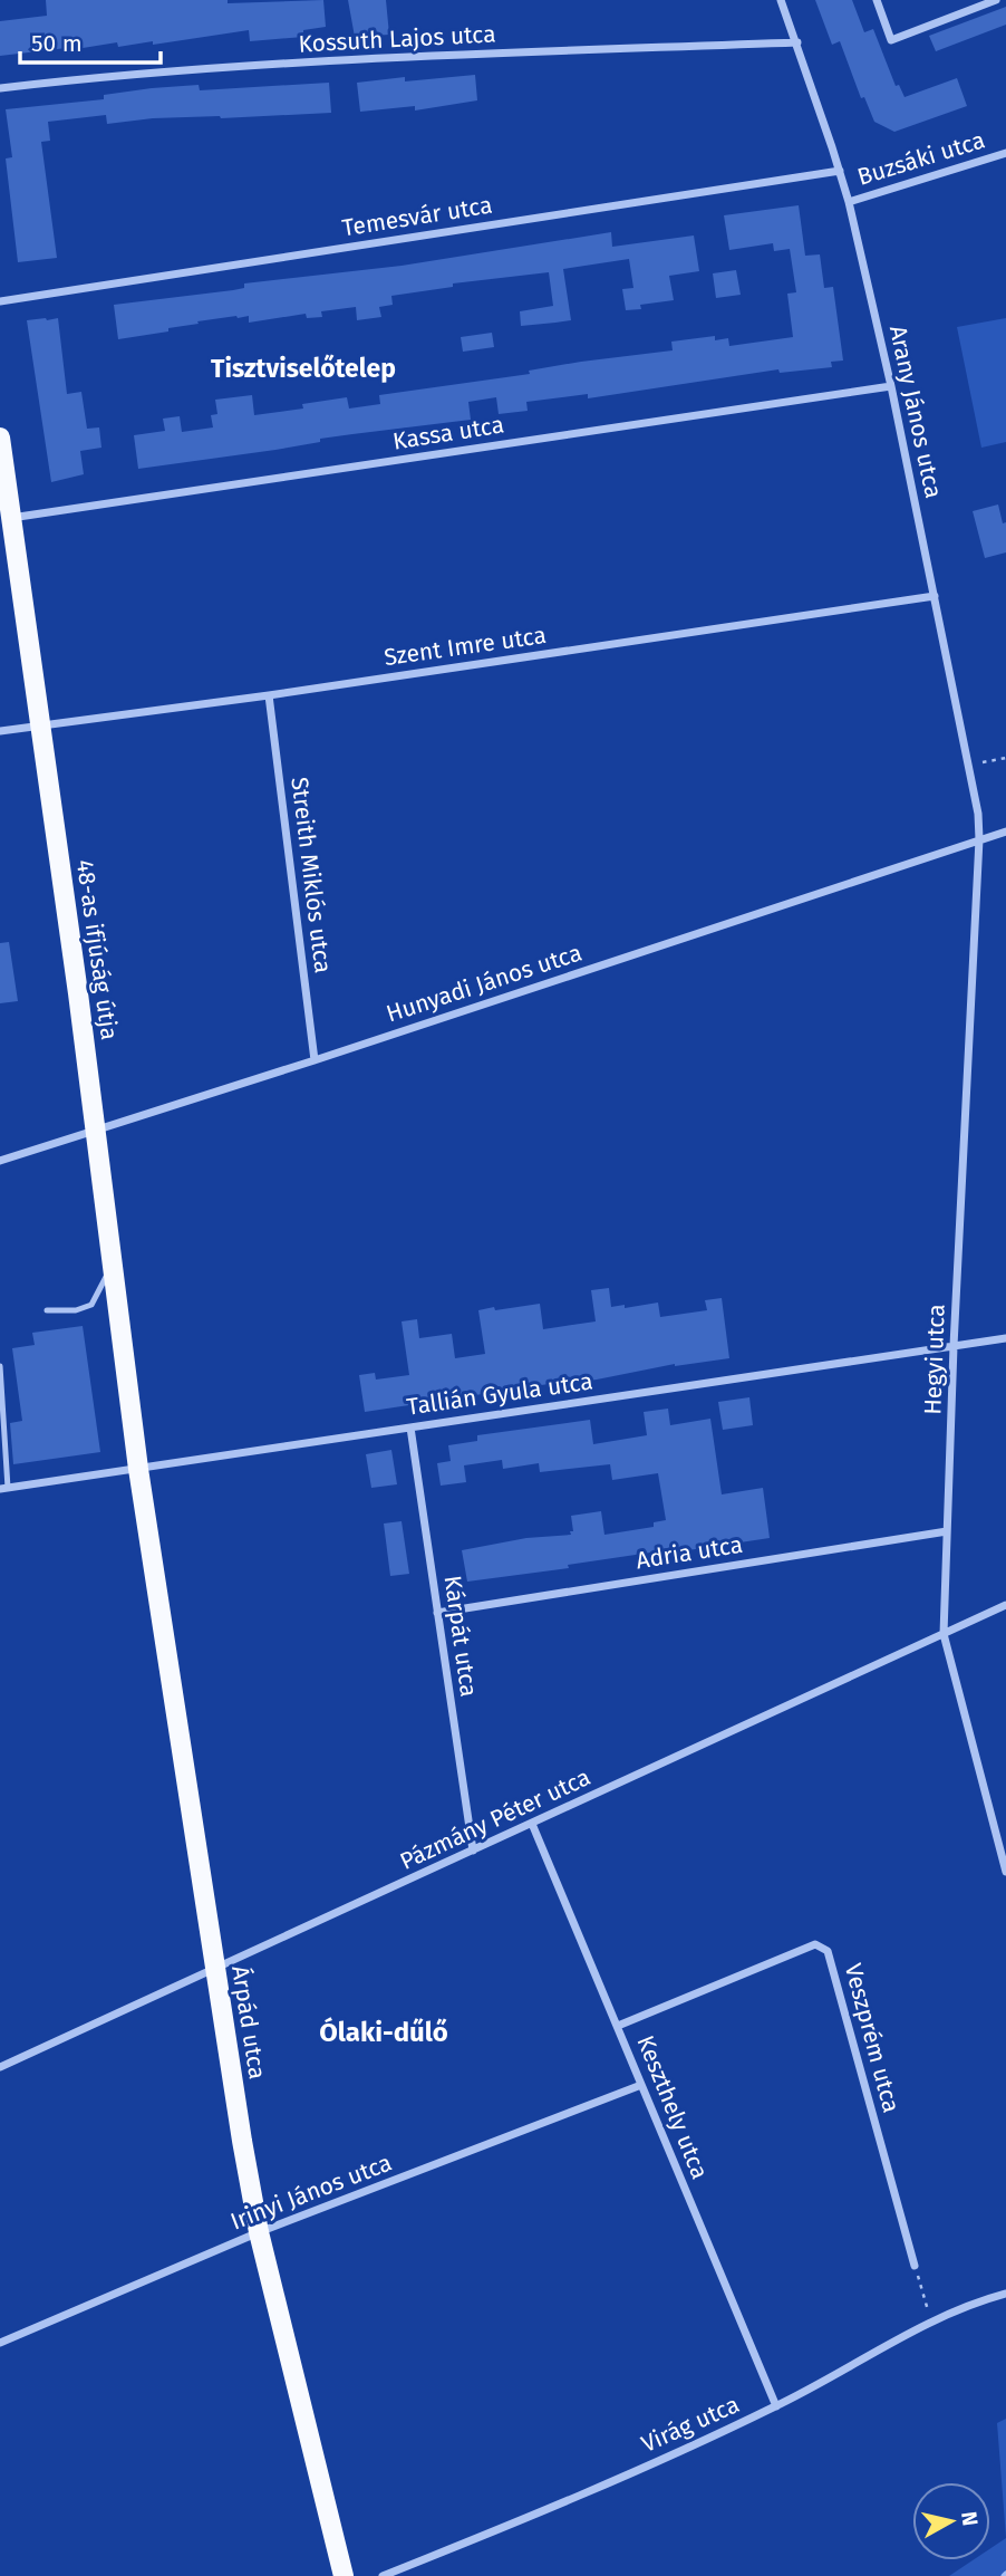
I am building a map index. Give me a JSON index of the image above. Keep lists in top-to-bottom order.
{
  "streets": {
    "main road": ["48-as ifjúság útja", "Árpád utca"],
    "street": [
      "Kossuth Lajos utca",
      "Buzsáki utca",
      "Temesvár utca",
      "Arany János utca",
      "Kassa utca",
      "Szent Imre utca",
      "Streith Miklós utca",
      "Hunyadi János utca",
      "Hegyi utca",
      "Tallián Gyula utca",
      "Adria utca",
      "Kárpát utca",
      "Pázmány Péter utca",
      "Veszprém utca",
      "Keszthely utca",
      "Irinyi János utca",
      "Virág utca"
    ]
  },
  "crossings": [
    ["Kossuth Lajos utca", "Arany János utca"],
    ["Buzsáki utca", "Arany János utca"],
    ["Temesvár utca", "Arany János utca"],
    ["Arany János utca", "Kassa utca"],
    ["Arany János utca", "Szent Imre utca"],
    ["Arany János utca", "Hunyadi János utca"],
    ["Arany János utca", "Hegyi utca"],
    ["Kassa utca", "48-as ifjúság útja"],
    ["Szent Imre utca", "Streith Miklós utca"],
    ["Szent Imre utca", "48-as ifjúság útja"],
    ["Streith Miklós utca", "Hunyadi János utca"],
    ["48-as ifjúság útja", "Hunyadi János utca"],
    ["48-as ifjúság útja", "Tallián Gyula utca"],
    ["48-as ifjúság útja", "Árpád utca"],
    ["Hunyadi János utca", "Hegyi utca"],
    ["Hegyi utca", "Tallián Gyula utca"],
    ["Hegyi utca", "Adria utca"],
    ["Hegyi utca", "Pázmány Péter utca"],
    ["Tallián Gyula utca", "Kárpát utca"],
    ["Tallián Gyula utca", "Árpád utca"],
    ["Adria utca", "Kárpát utca"],
    ["Kárpát utca", "Pázmány Péter utca"],
    ["Pázmány Péter utca", "Árpád utca"],
    ["Pázmány Péter utca", "Keszthely utca"],
    ["Árpád utca", "Irinyi János utca"],
    ["Veszprém utca", "Keszthely utca"],
    ["Keszthely utca", "Irinyi János utca"],
    ["Keszthely utca", "Virág utca"]
  ],
  "districts": ["Tisztviselőtelep", "Ólaki-dűlő"],
  "scale_bar": "50 m",
  "north": "right"
}
